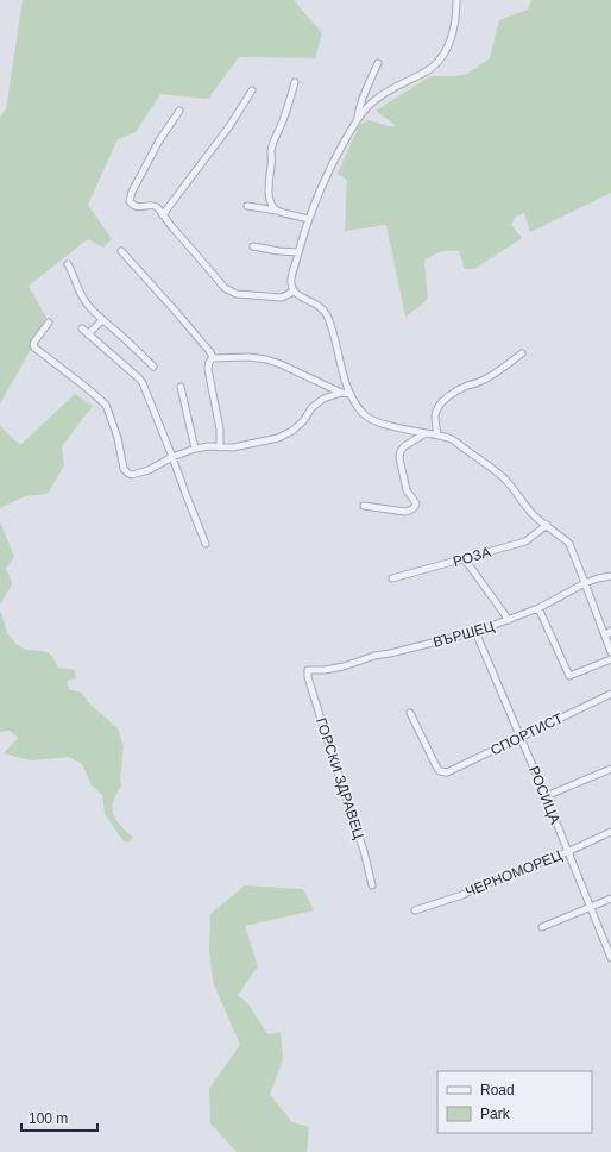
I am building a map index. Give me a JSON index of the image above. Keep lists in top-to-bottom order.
{
  "streets": {
    "street": [
      "РОЗА",
      "ВЪРШЕЦ",
      "СПОРТИСТ",
      "ГОРСКИ ЗДРАВЕЦ",
      "РОСИЦА",
      "ЧЕРНОМОРЕЦ"
    ]
  },
  "crossings": [
    ["ВЪРШЕЦ", "ГОРСКИ ЗДРАВЕЦ"],
    ["ВЪРШЕЦ", "РОСИЦА"],
    ["СПОРТИСТ", "РОСИЦА"],
    ["РОСИЦА", "ЧЕРНОМОРЕЦ"]
  ],
  "legend": ["Road", "Park"],
  "scale_bar": "100 m"
}
